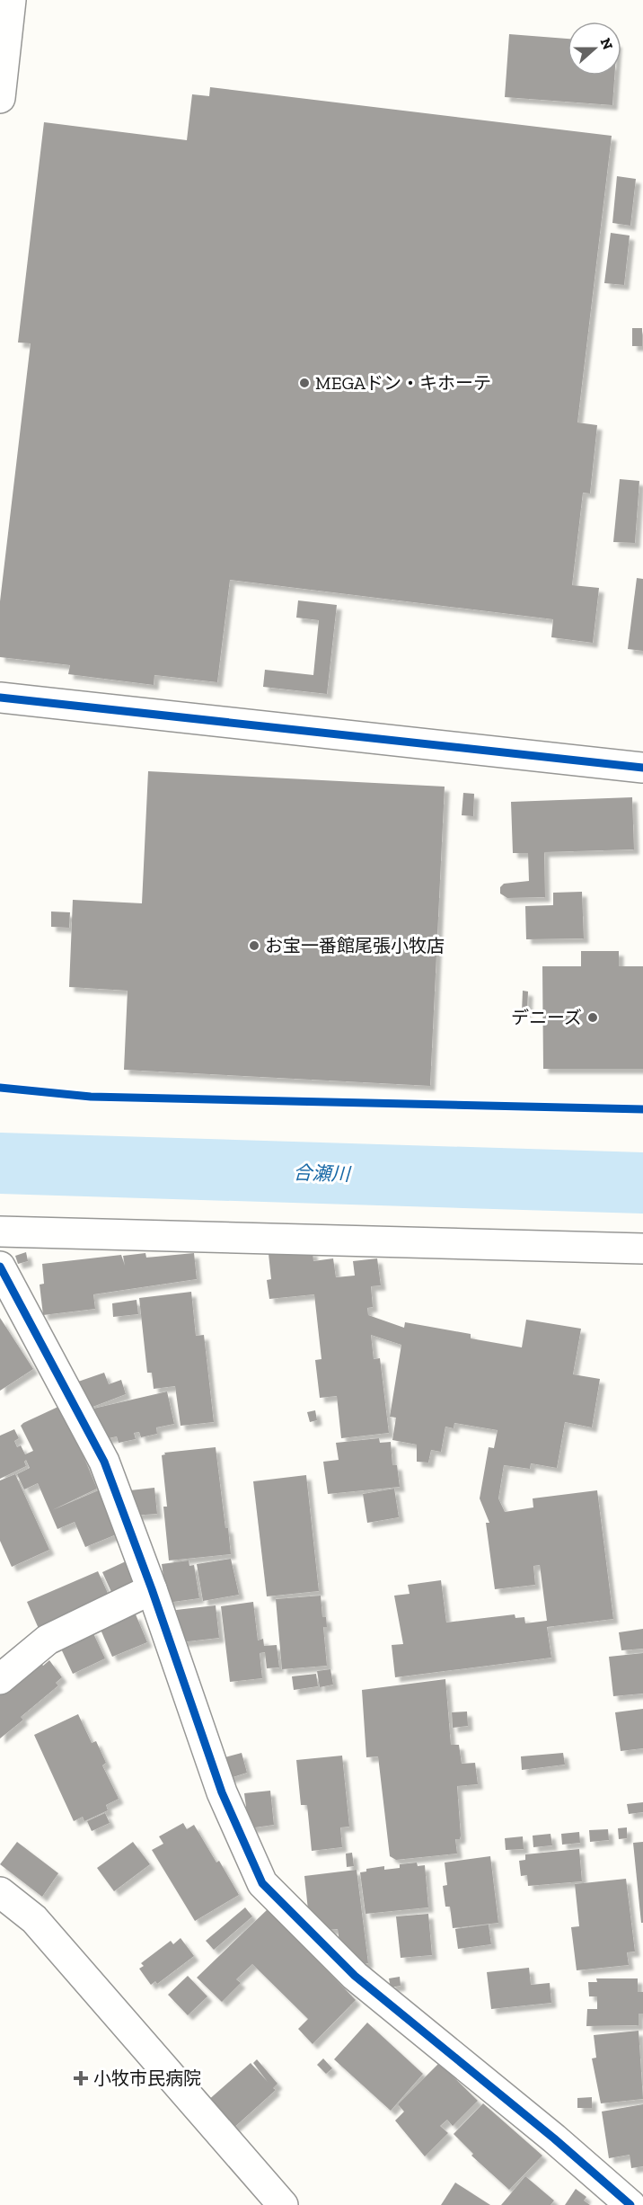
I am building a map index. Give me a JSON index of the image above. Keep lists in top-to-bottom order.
{
  "water": ["合瀬川"],
  "places": {
    "other": ["MEGAドン・キホーテ", "お宝一番館尾張小牧店", "デニーズ"],
    "health": ["小牧市民病院"]
  },
  "north": "right"
}
